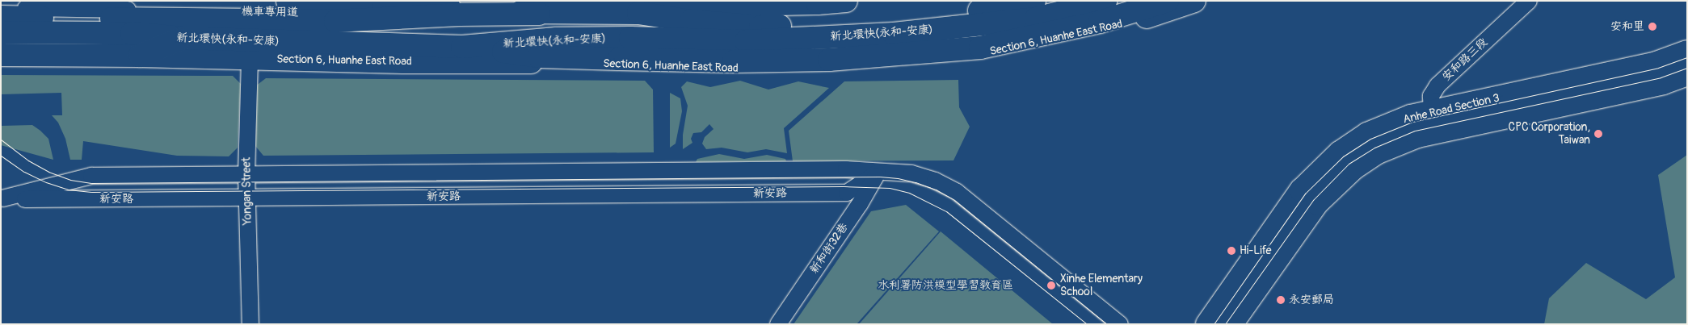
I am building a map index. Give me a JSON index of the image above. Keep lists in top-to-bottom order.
{
  "streets": {
    "main road": ["新北環快(永和-安康)", "Section 6, Huanhe East Road", "Anhe Road Section 3"],
    "street": [
      "機車專用道",
      "安和路三段",
      "Yongan Street",
      "新安路",
      "新和街32巷"
    ]
  },
  "crossings": [
    ["機車專用道", "新北環快(永和-安康)"],
    ["Section 6, Huanhe East Road", "Yongan Street"],
    ["安和路三段", "Anhe Road Section 3"],
    ["Yongan Street", "新安路"],
    ["新安路", "新和街32巷"]
  ],
  "parks": ["水利署防洪模型學習教育區"],
  "places": [
    "安和里",
    "CPC Corporation, Taiwan",
    "Hi-Life",
    "Xinhe Elementary School",
    "永安郵局"
  ]
}
